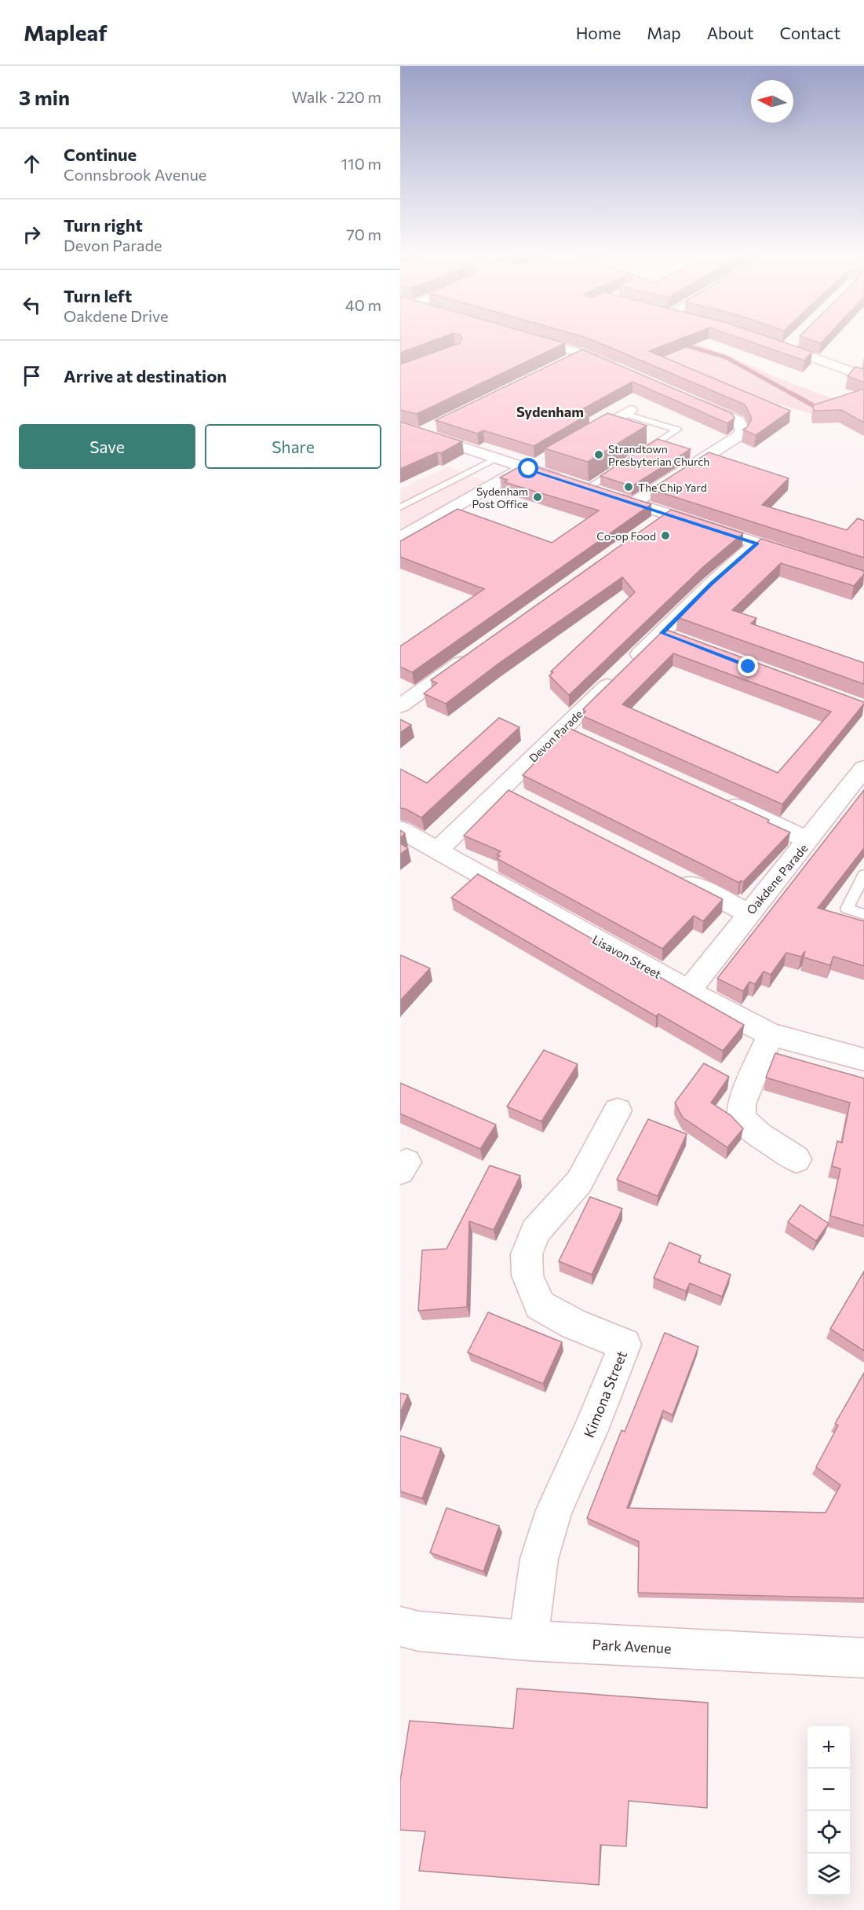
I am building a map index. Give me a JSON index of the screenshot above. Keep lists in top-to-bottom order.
{
  "streets": {
    "street": [
      "Devon Parade",
      "Oakdene Parade",
      "Lisavon Street",
      "Kimona Street",
      "Park Avenue"
    ]
  },
  "crossings": [
    ["Devon Parade", "Lisavon Street"],
    ["Oakdene Parade", "Lisavon Street"],
    ["Kimona Street", "Park Avenue"]
  ],
  "districts": ["Sydenham"],
  "places": [
    "Strandtown Presbyterian Church",
    "The Chip Yard",
    "Sydenham Post Office",
    "Co-op Food"
  ],
  "north": "left",
  "page": {
    "header": "Mapleaf",
    "nav": [
      "Home",
      "Map",
      "About",
      "Contact"
    ],
    "heading": ["3 min", "Walk · 220 m"],
    "list": [
      ["Continue", "Connsbrook Avenue", "110 m"],
      ["Turn right", "Devon Parade", "70 m"],
      ["Turn left", "Oakdene Drive", "40 m"],
      "Arrive at destination"
    ],
    "buttons": ["Save", "Share"],
    "map_buttons": ["+", "−"]
  }
}
